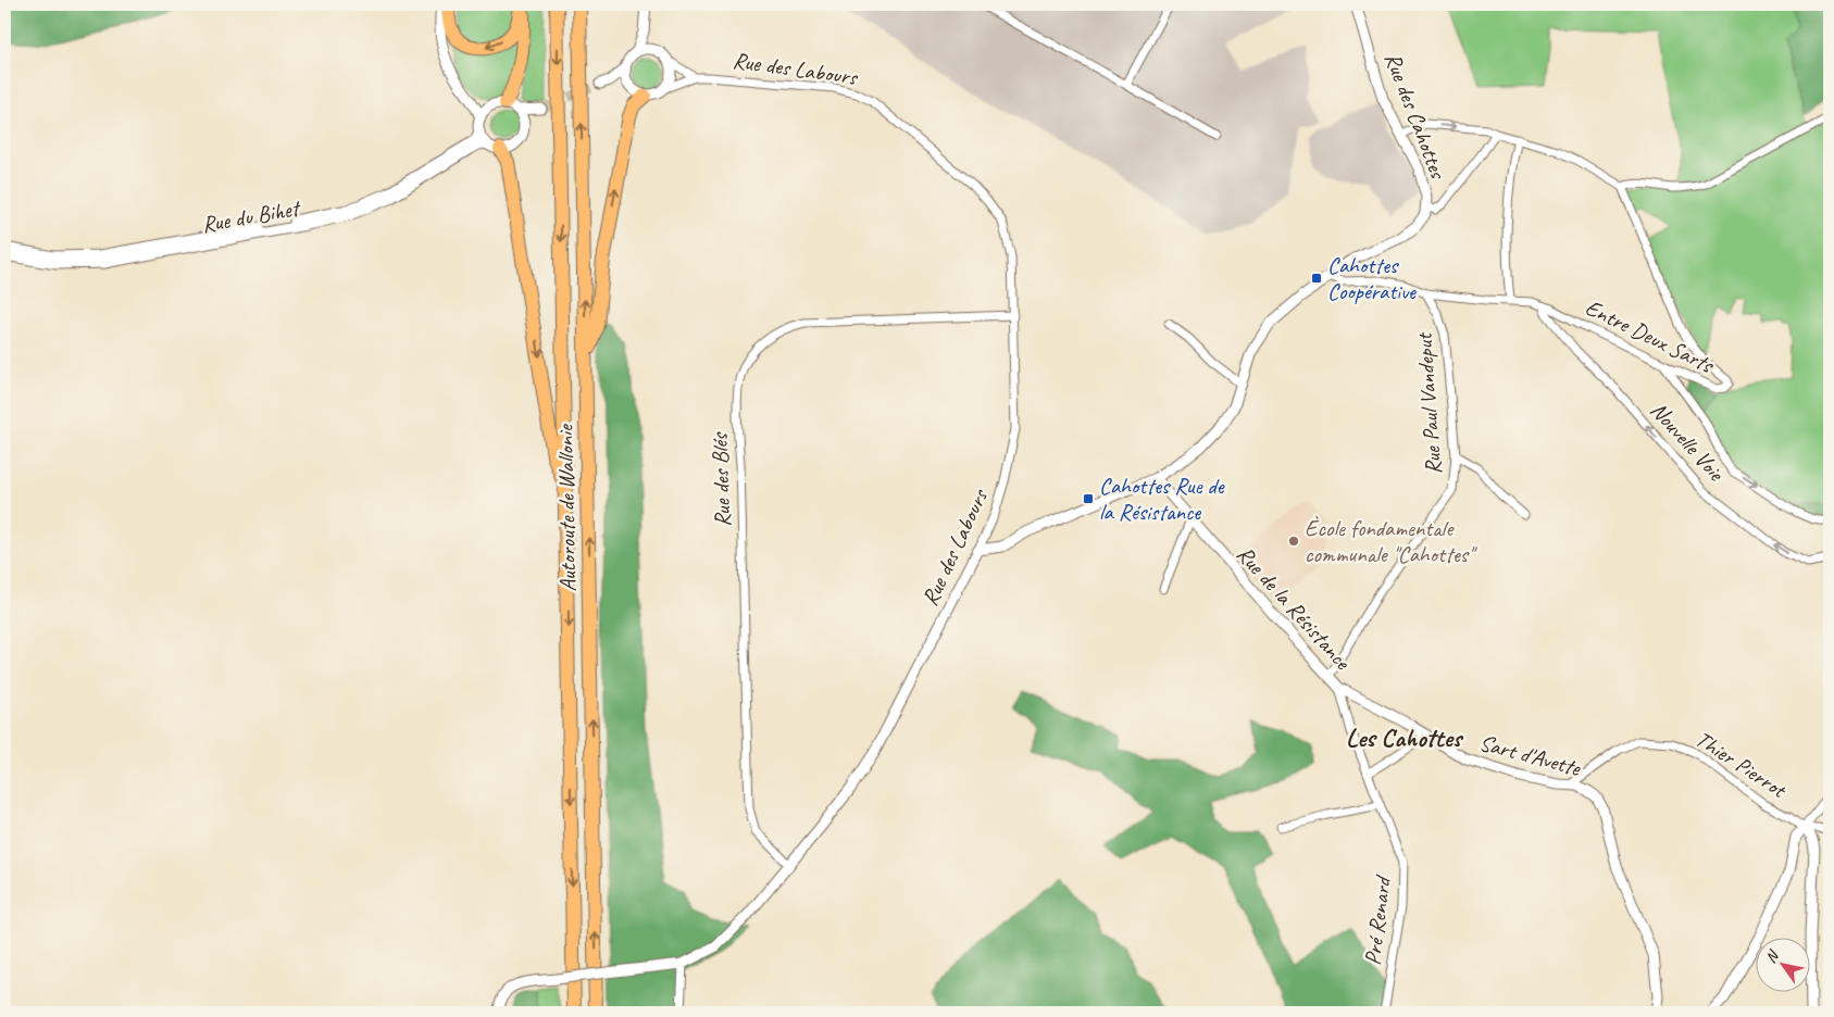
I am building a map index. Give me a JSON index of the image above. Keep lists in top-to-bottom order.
{
  "streets": {
    "highway": ["Autoroute de Wallonie"],
    "street": [
      "Rue des Labours",
      "Rue des Cahottes",
      "Rue du Bihet",
      "Entre Deux Sarts",
      "Rue Paul Vandeput",
      "Nouvelle Voie",
      "Rue des Blés",
      "Rue de la Résistance",
      "Sart d'Avette",
      "Thier Pierrot",
      "Pré Renard"
    ]
  },
  "crossings": [
    ["Rue des Labours", "Rue des Cahottes"],
    ["Rue des Labours", "Rue des Blés"],
    ["Rue des Cahottes", "Rue de la Résistance"],
    ["Entre Deux Sarts", "Rue Paul Vandeput"],
    ["Entre Deux Sarts", "Nouvelle Voie"],
    ["Rue Paul Vandeput", "Rue de la Résistance"],
    ["Rue de la Résistance", "Sart d'Avette"],
    ["Rue de la Résistance", "Pré Renard"],
    ["Sart d'Avette", "Thier Pierrot"],
    ["Sart d'Avette", "Pré Renard"]
  ],
  "districts": ["Les Cahottes"],
  "places": {
    "transit": ["Cahottes Coopérative", "Cahottes Rue de la Résistance"],
    "other": ["Ècole fondamentale communale \"Cahottes\""]
  },
  "north": "top left"
}
